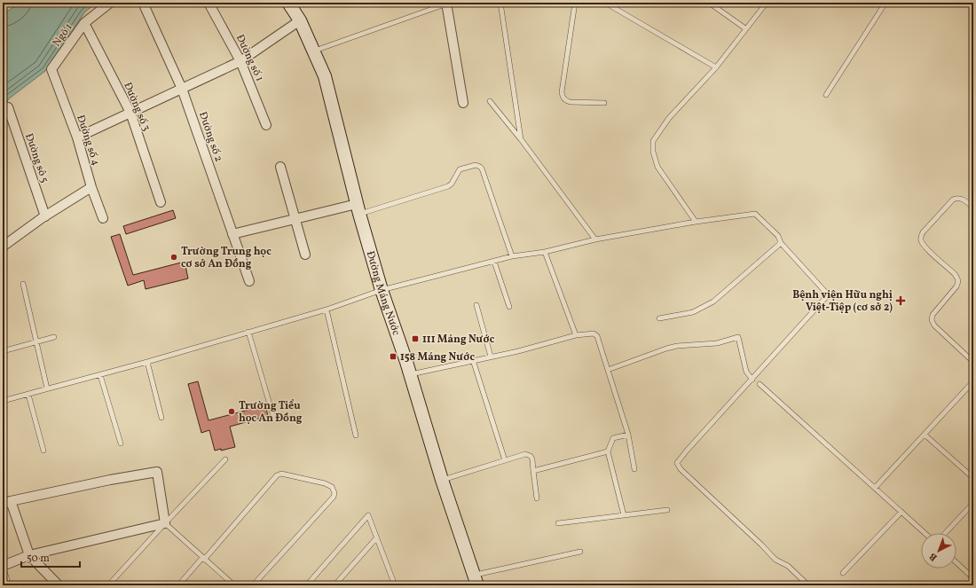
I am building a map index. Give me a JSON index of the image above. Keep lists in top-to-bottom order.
{
  "streets": {
    "main road": ["Đường Máng Nước"],
    "street": [
      "Ngõ 1",
      "Đường số 1",
      "Đường số 3",
      "Đường số 2",
      "Đường số 4",
      "Đường sô 5"
    ]
  },
  "crossings": [
    ["Ngõ 1", "Đường số 3"],
    ["Ngõ 1", "Đường số 4"]
  ],
  "places": {
    "other": ["Trường Trung học cơ sở An Đồng", "Trường Tiểu học An Đồng"],
    "health": ["Bệnh viện Hữu nghị Việt-Tiệp (cơ sở 2)"],
    "transit": ["111 Máng Nước", "158 Máng Nước"]
  },
  "scale_bar": "50 m",
  "north": "bottom left"
}
